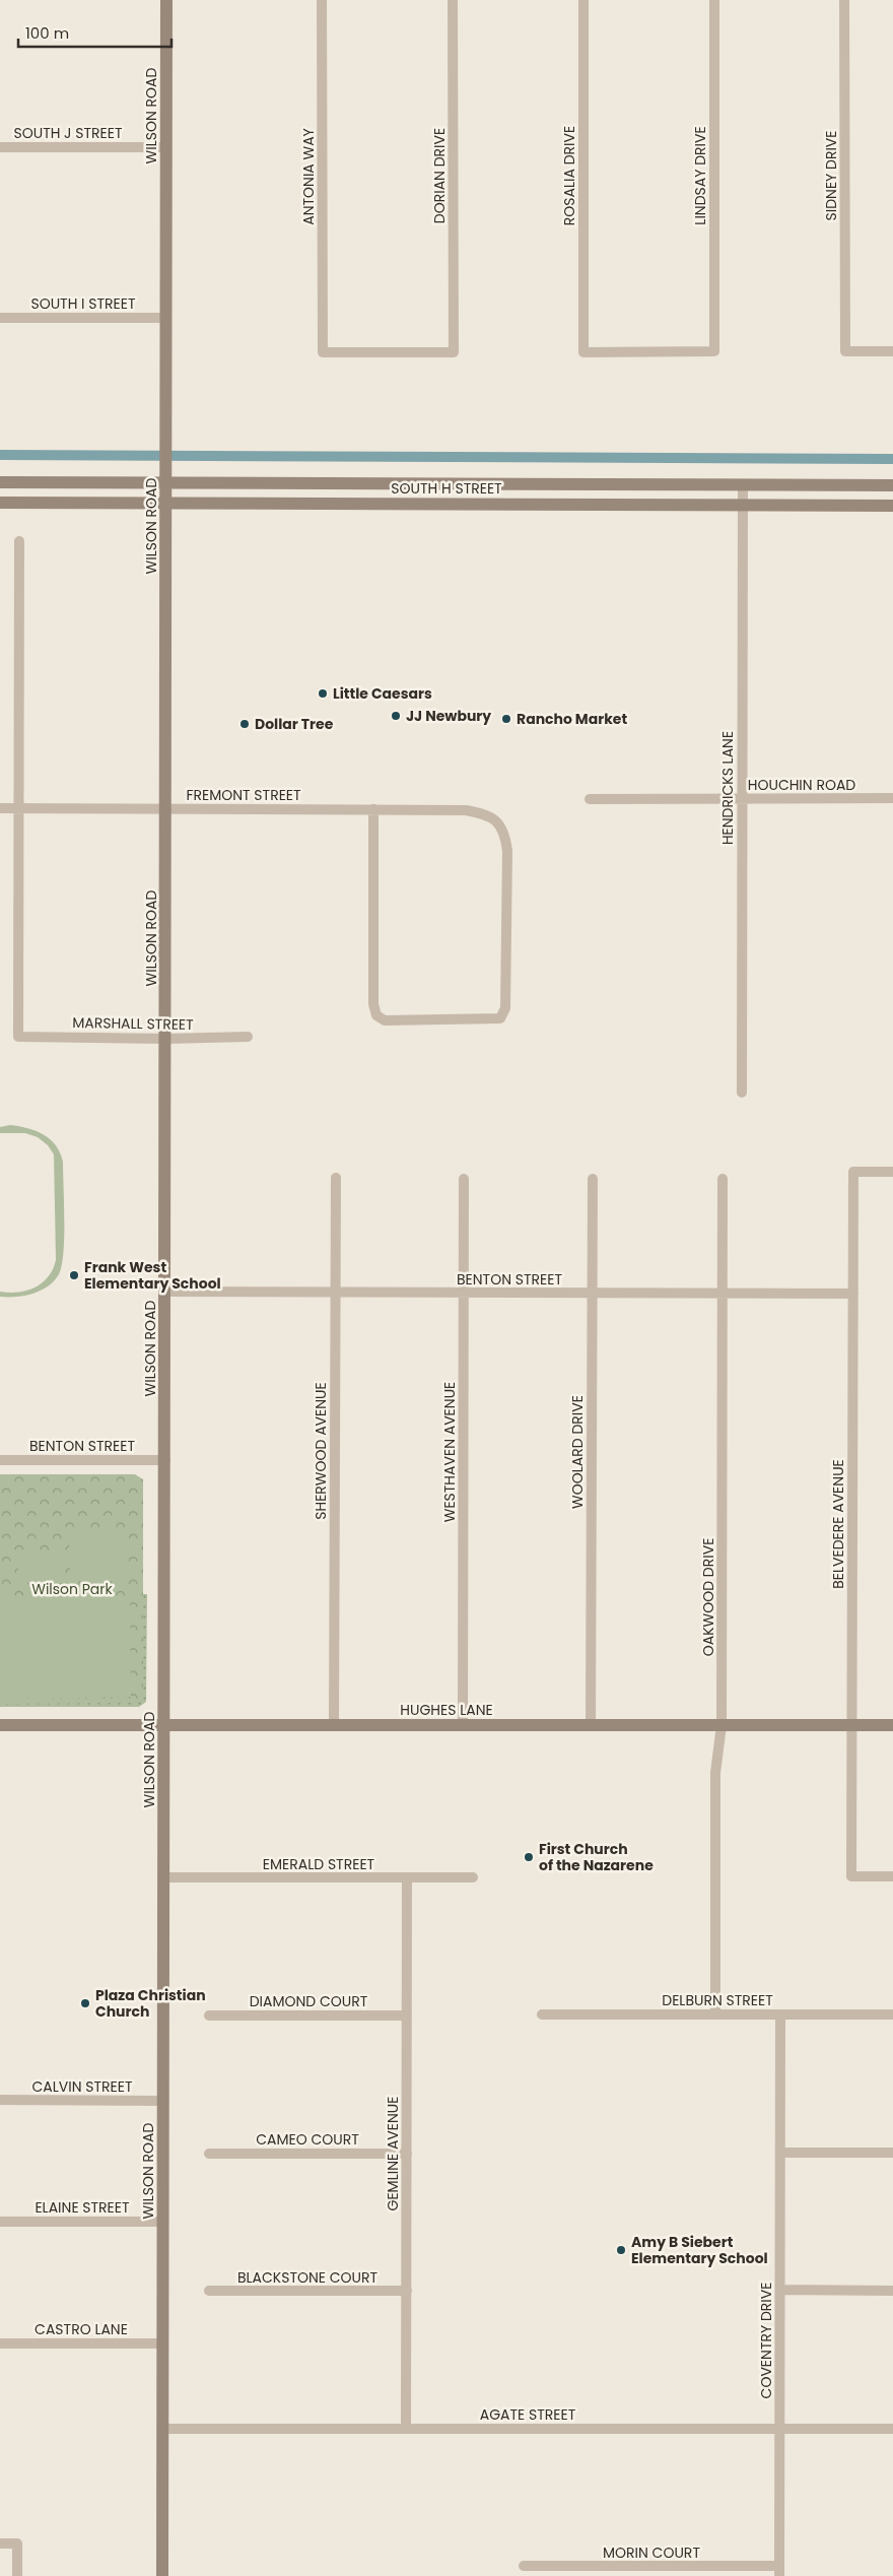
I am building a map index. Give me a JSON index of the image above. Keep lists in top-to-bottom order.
{
  "streets": {
    "street": [
      "WILSON ROAD",
      "SOUTH J STREET",
      "DORIAN DRIVE",
      "ROSALIA DRIVE",
      "LINDSAY DRIVE",
      "SIDNEY DRIVE",
      "ANTONIA WAY",
      "SOUTH I STREET",
      "SOUTH H STREET",
      "HOUCHIN ROAD",
      "HENDRICKS LANE",
      "FREMONT STREET",
      "MARSHALL STREET",
      "BENTON STREET",
      "SHERWOOD AVENUE",
      "WESTHAVEN AVENUE",
      "WOOLARD DRIVE",
      "BELVEDERE AVENUE",
      "OAKWOOD DRIVE",
      "HUGHES LANE",
      "EMERALD STREET",
      "DELBURN STREET",
      "DIAMOND COURT",
      "CALVIN STREET",
      "CAMEO COURT",
      "GEMLINE AVENUE",
      "ELAINE STREET",
      "BLACKSTONE COURT",
      "CASTRO LANE",
      "COVENTRY DRIVE",
      "AGATE STREET",
      "MORIN COURT"
    ]
  },
  "crossings": [
    ["WILSON ROAD", "SOUTH J STREET"],
    ["WILSON ROAD", "SOUTH I STREET"],
    ["WILSON ROAD", "SOUTH H STREET"],
    ["WILSON ROAD", "FREMONT STREET"],
    ["WILSON ROAD", "MARSHALL STREET"],
    ["WILSON ROAD", "BENTON STREET"],
    ["WILSON ROAD", "HUGHES LANE"],
    ["WILSON ROAD", "EMERALD STREET"],
    ["WILSON ROAD", "CALVIN STREET"],
    ["WILSON ROAD", "ELAINE STREET"],
    ["WILSON ROAD", "CASTRO LANE"],
    ["WILSON ROAD", "AGATE STREET"],
    ["DORIAN DRIVE", "ANTONIA WAY"],
    ["ROSALIA DRIVE", "LINDSAY DRIVE"],
    ["SOUTH H STREET", "HENDRICKS LANE"],
    ["HOUCHIN ROAD", "HENDRICKS LANE"],
    ["FREMONT STREET", "MARSHALL STREET"],
    ["BENTON STREET", "SHERWOOD AVENUE"],
    ["BENTON STREET", "WESTHAVEN AVENUE"],
    ["BENTON STREET", "WOOLARD DRIVE"],
    ["BENTON STREET", "BELVEDERE AVENUE"],
    ["BENTON STREET", "OAKWOOD DRIVE"],
    ["SHERWOOD AVENUE", "HUGHES LANE"],
    ["WESTHAVEN AVENUE", "HUGHES LANE"],
    ["WOOLARD DRIVE", "HUGHES LANE"],
    ["BELVEDERE AVENUE", "HUGHES LANE"],
    ["OAKWOOD DRIVE", "HUGHES LANE"],
    ["OAKWOOD DRIVE", "DELBURN STREET"],
    ["EMERALD STREET", "GEMLINE AVENUE"],
    ["DELBURN STREET", "COVENTRY DRIVE"],
    ["DIAMOND COURT", "GEMLINE AVENUE"],
    ["CAMEO COURT", "GEMLINE AVENUE"],
    ["GEMLINE AVENUE", "BLACKSTONE COURT"],
    ["GEMLINE AVENUE", "AGATE STREET"],
    ["COVENTRY DRIVE", "AGATE STREET"],
    ["COVENTRY DRIVE", "MORIN COURT"]
  ],
  "parks": ["Wilson Park"],
  "places": [
    "Little Caesars",
    "JJ Newbury",
    "Rancho Market",
    "Dollar Tree",
    "Frank West Elementary School",
    "First Church of the Nazarene",
    "Plaza Christian Church",
    "Amy B Siebert Elementary School"
  ],
  "scale_bar": "100 m"
}
